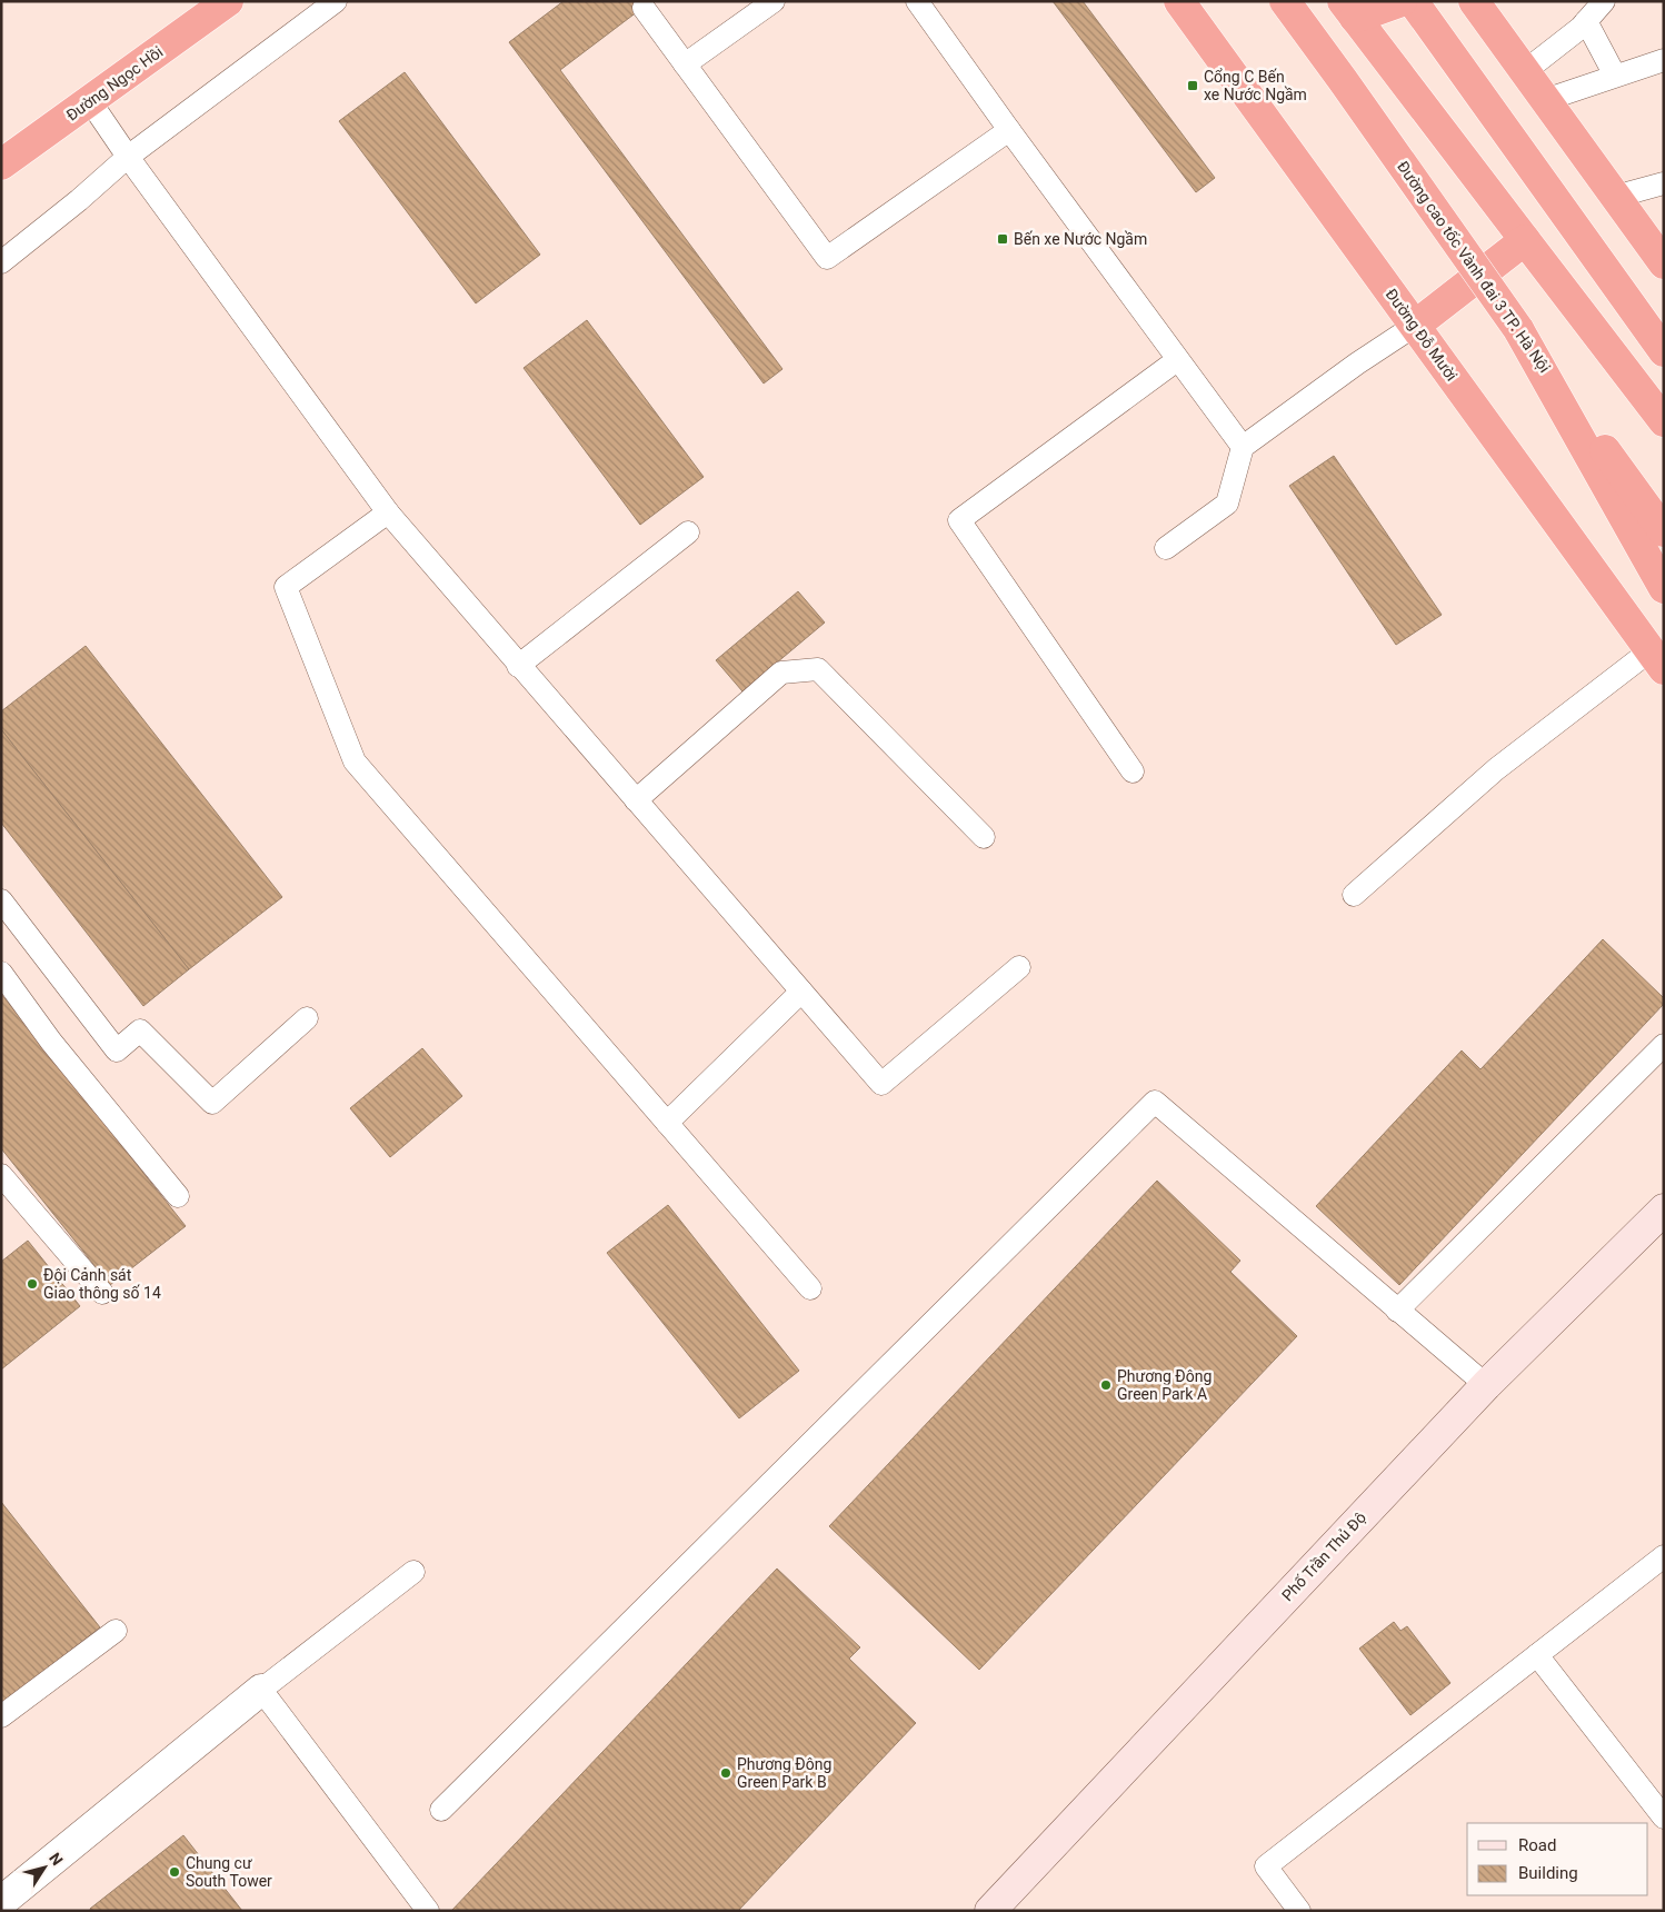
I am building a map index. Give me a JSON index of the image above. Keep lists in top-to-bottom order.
{
  "streets": {
    "highway": ["Đường Ngọc Hồi", "Đường cao tốc Vành đai 3 TP. Hà Nội", "Đường Đỗ Mười"],
    "main road": ["Phố Trần Thủ Độ"]
  },
  "places": {
    "transit": ["Cổng C Bến xe Nước Ngầm", "Bến xe Nước Ngầm"],
    "other": [
      "Đội Cảnh sát Giao thông số 14",
      "Phương Đông Green Park A",
      "Phương Đông Green Park B",
      "Chung cư South Tower"
    ]
  },
  "legend": ["Road", "Building"],
  "north": "top right"
}
